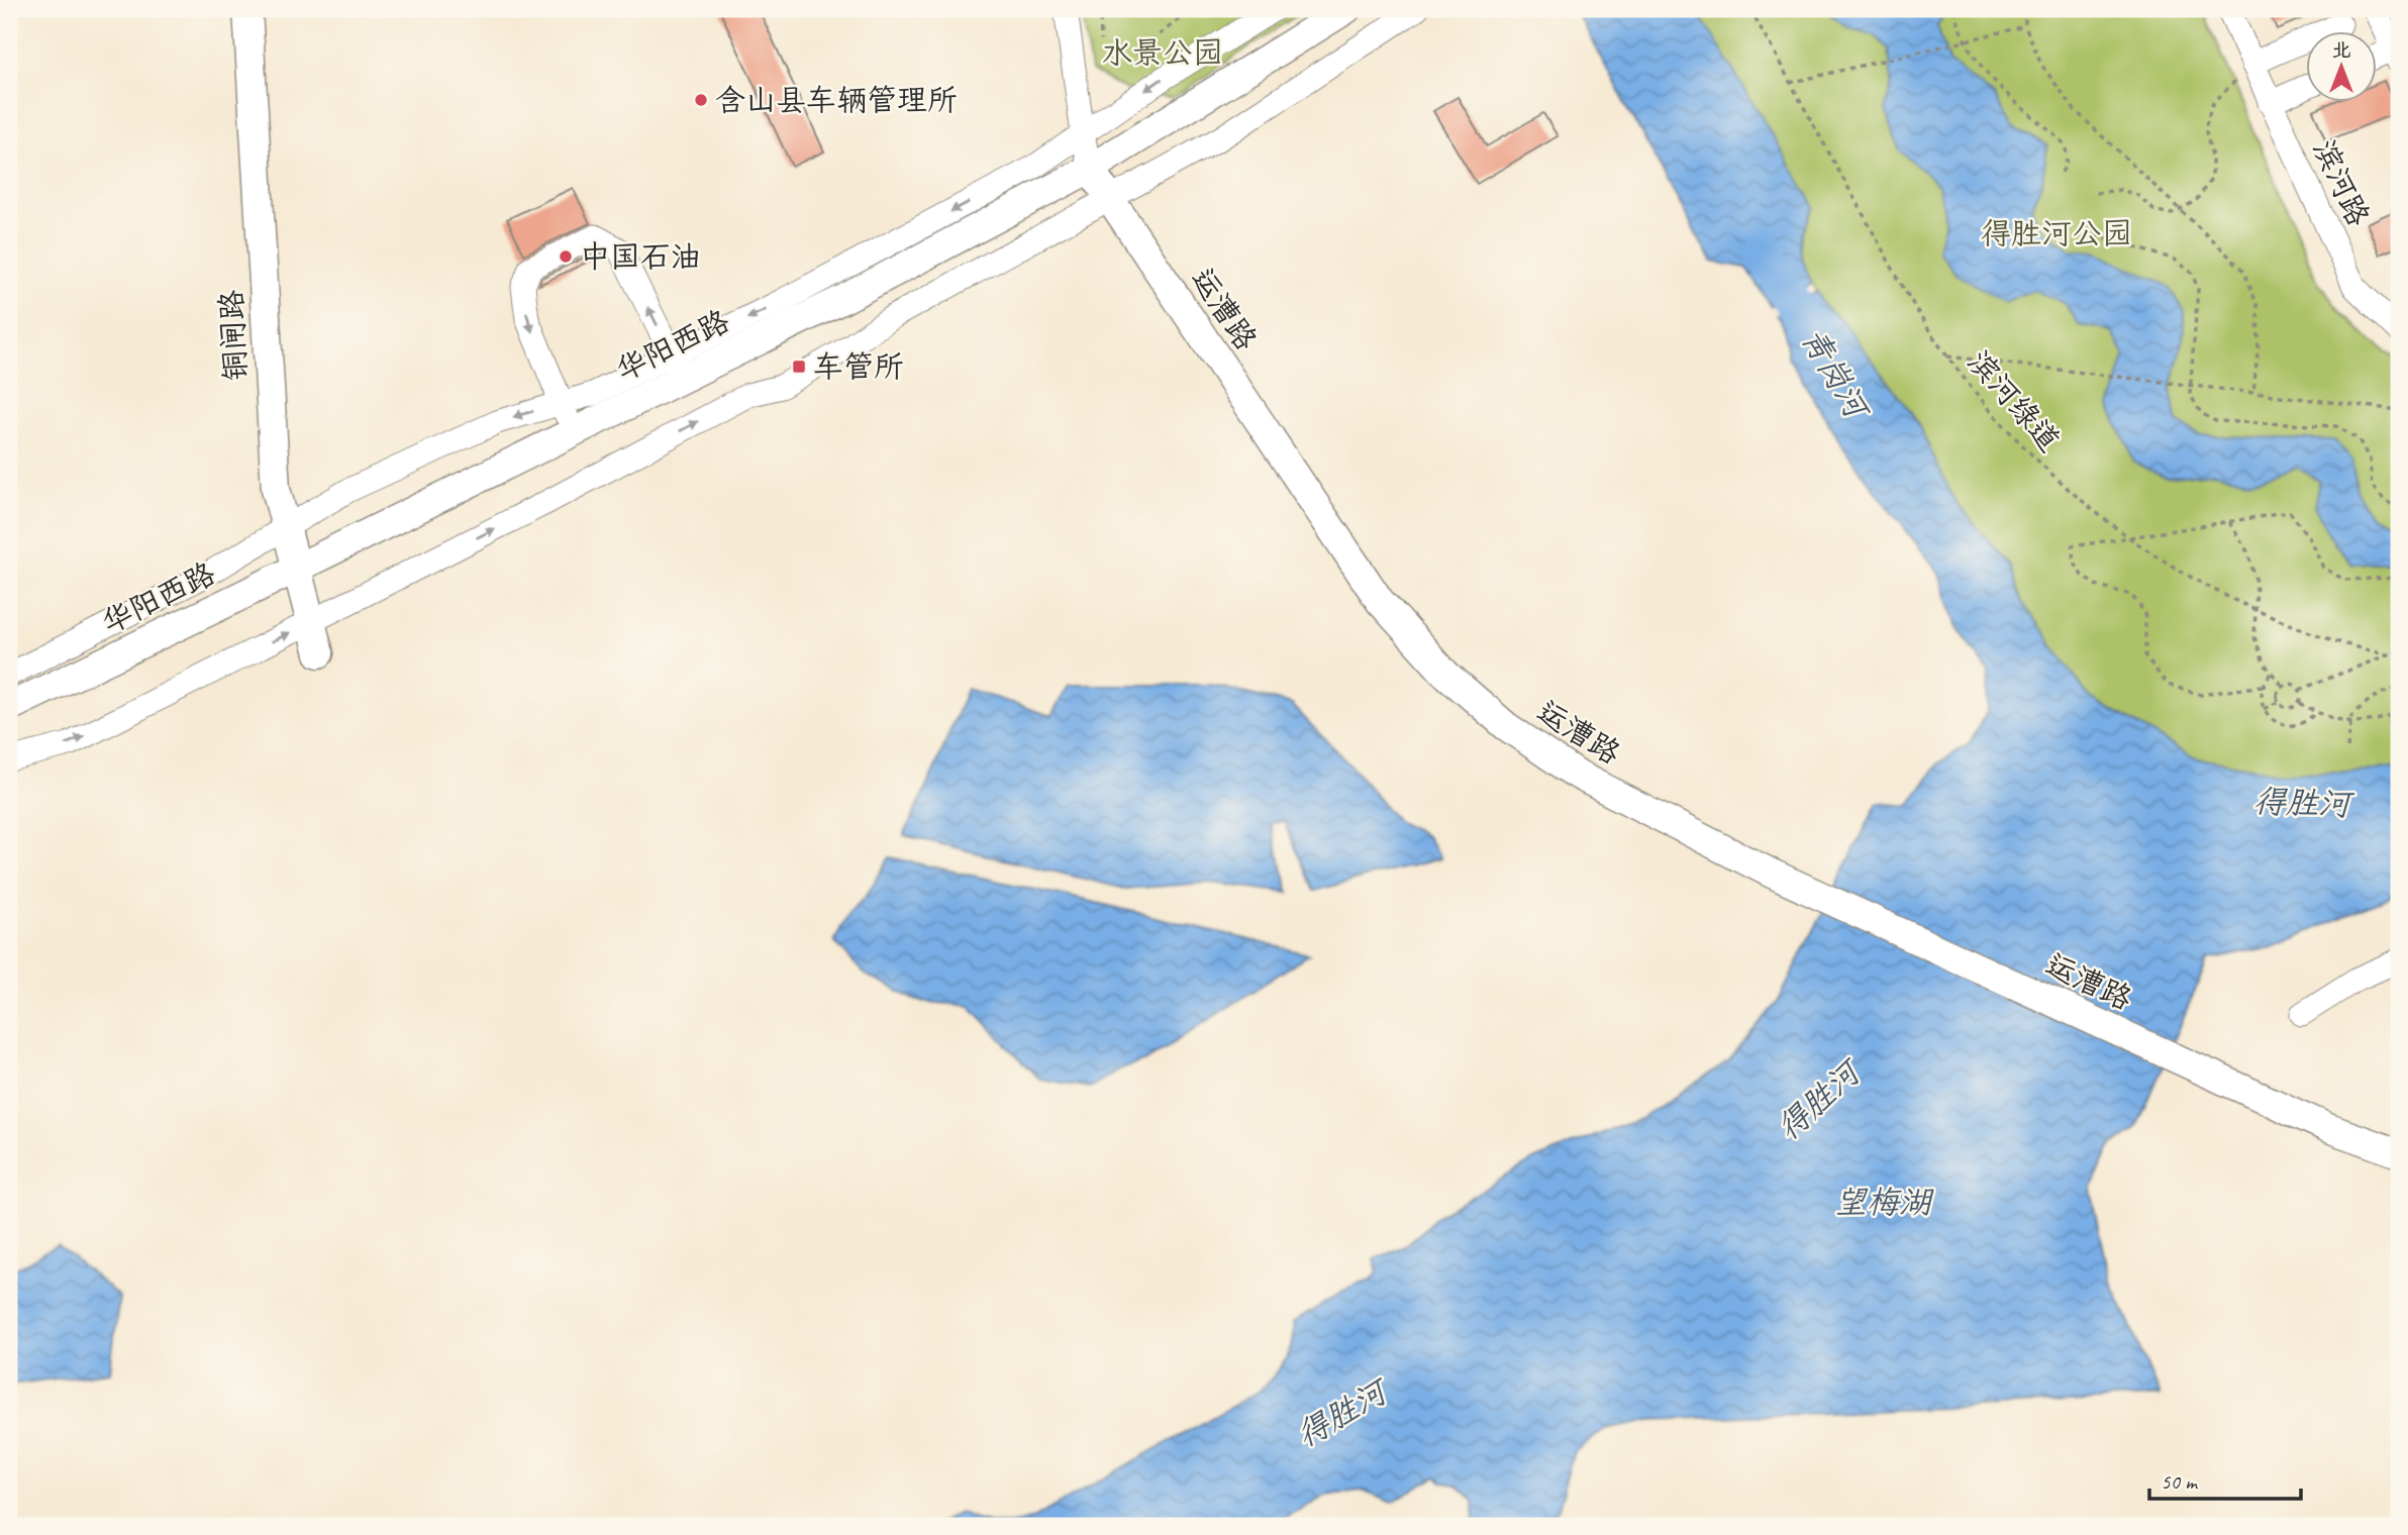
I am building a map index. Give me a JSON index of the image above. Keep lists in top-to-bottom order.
{
  "streets": {
    "main road": ["运漕路", "铜闸路", "华阳西路"],
    "street": ["滨河路"],
    "path": ["滨河绿道"]
  },
  "crossings": [
    ["运漕路", "华阳西路"],
    ["铜闸路", "华阳西路"]
  ],
  "water": ["青岗河", "得胜河", "望梅湖"],
  "parks": ["水景公园", "得胜河公园"],
  "places": {
    "other": ["含山县车辆管理所", "中国石油"],
    "transit": ["车管所"]
  },
  "scale_bar": "50 m",
  "north": "top"
}
